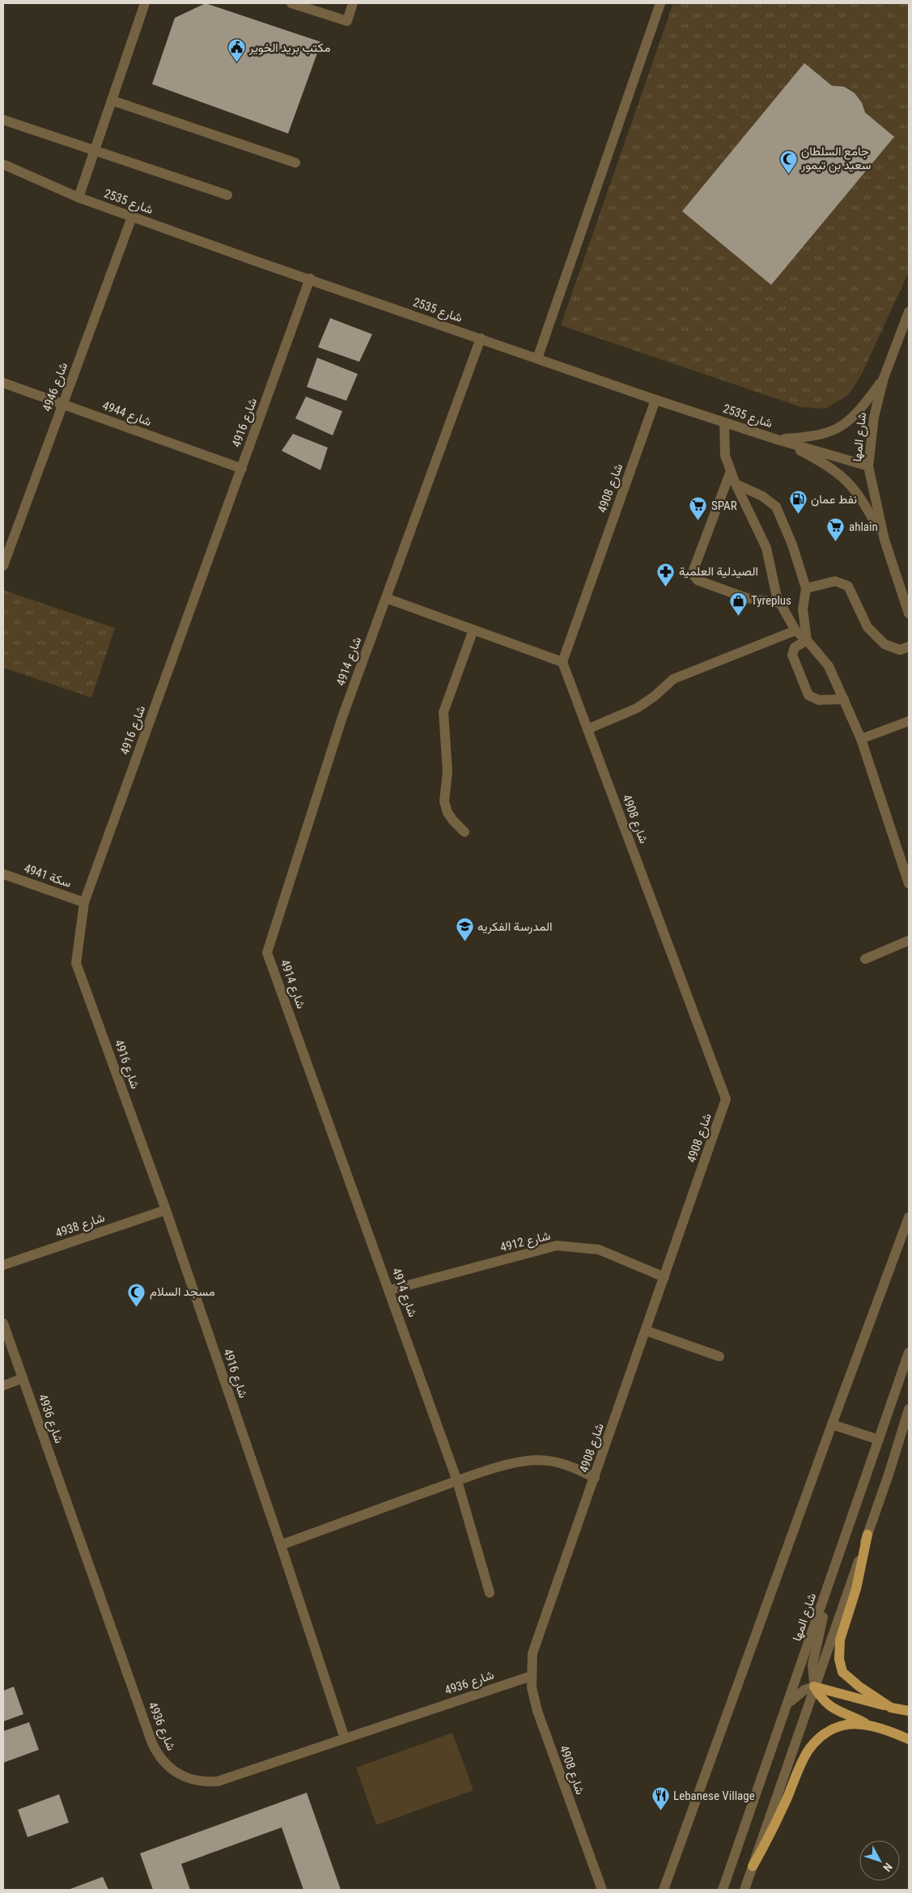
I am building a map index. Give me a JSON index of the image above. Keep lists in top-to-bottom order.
{
  "streets": {
    "street": [
      "2535 شارع",
      "4946 شارع",
      "4944 شارع",
      "4916 شارع",
      "شارع المها",
      "4908 شارع",
      "4914 شارع",
      "سكة 4941",
      "شارع 4938",
      "4912 شارع",
      "4936 شارع"
    ]
  },
  "crossings": [
    ["2535 شارع", "4946 شارع"],
    ["2535 شارع", "4916 شارع"],
    ["2535 شارع", "شارع المها"],
    ["2535 شارع", "4908 شارع"],
    ["2535 شارع", "4914 شارع"],
    ["4946 شارع", "4944 شارع"],
    ["4944 شارع", "4916 شارع"],
    ["4916 شارع", "سكة 4941"],
    ["4916 شارع", "شارع 4938"],
    ["4916 شارع", "4936 شارع"],
    ["4908 شارع", "4912 شارع"],
    ["4908 شارع", "4936 شارع"],
    ["4914 شارع", "4912 شارع"]
  ],
  "places": {
    "public building": ["مكتب بريد الخوير"],
    "mosque": ["جامع السلطان سعيد بن تيمور", "مسجد السلام"],
    "fuel station": ["نفط عمان"],
    "supermarket": ["SPAR", "ahlain"],
    "pharmacy": ["الصيدلية العلمية"],
    "shop": ["Tyreplus"],
    "school or university": ["المدرسة الفكريه"],
    "restaurant": ["Lebanese Village"]
  },
  "north": "bottom right"
}
